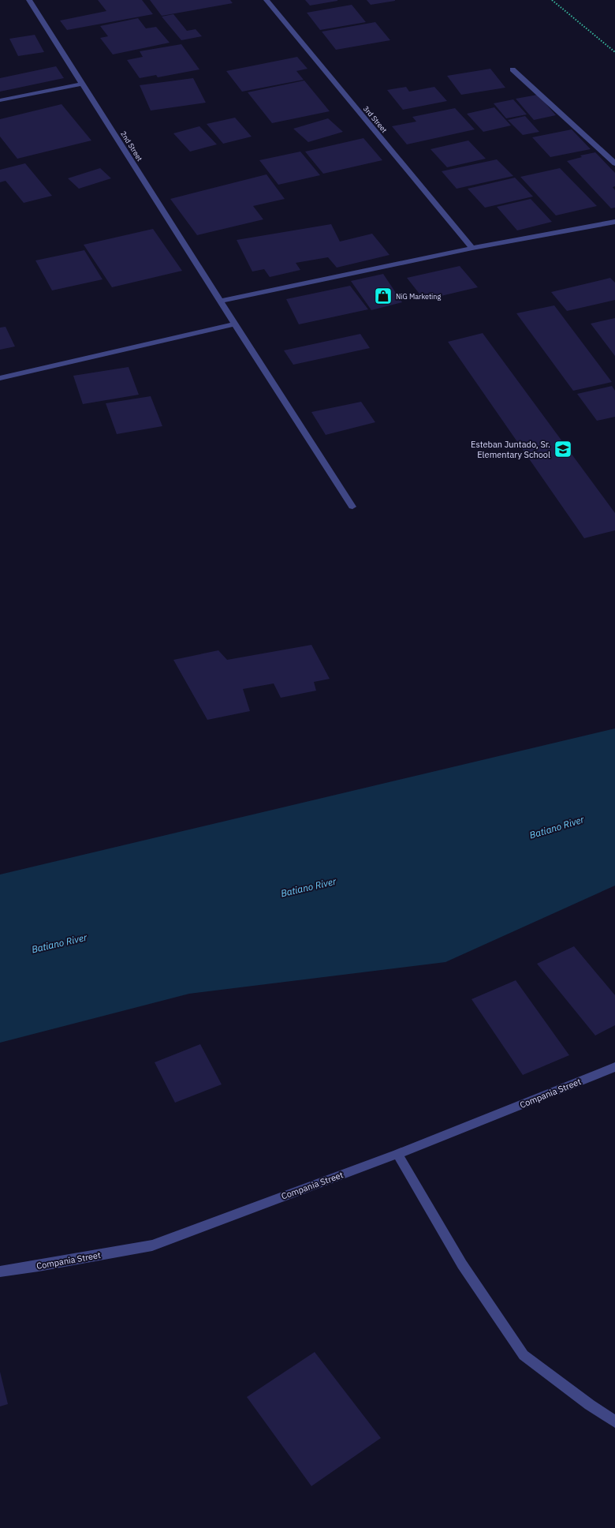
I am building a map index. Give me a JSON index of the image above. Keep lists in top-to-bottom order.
{
  "streets": {
    "street": ["3rd Street", "2nd Street", "Compania Street"]
  },
  "water": ["Batiano River"],
  "places": {
    "shop": ["NiG Marketing"],
    "school or university": ["Esteban Juntado, Sr. Elementary School"]
  }
}
